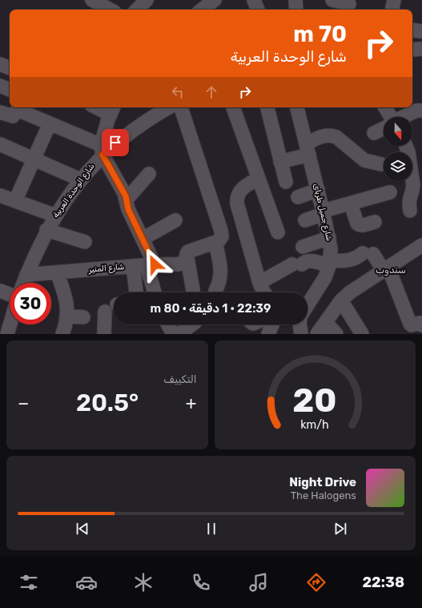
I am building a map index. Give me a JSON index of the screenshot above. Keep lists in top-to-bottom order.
{
  "streets": {
    "street": ["شارع الوحدة العربية", "شارع جميل طرباى", "شارع المنير"]
  },
  "crossings": [
    ["شارع الوحدة العربية", "شارع المنير"]
  ],
  "districts": ["سندوب"],
  "north": "bottom",
  "page": {
    "turn": ["70 m", "شارع الوحدة العربية"],
    "limit": "30",
    "trip": "22:39 · 1 دقيقة · 80 m",
    "tile": "التكييف",
    "heat": ["−", "20.5°", "+"],
    "song": ["Night Drive", "The Halogens"],
    "tabs": "22:38",
    "gauge": ["20", "km/h"]
  }
}
